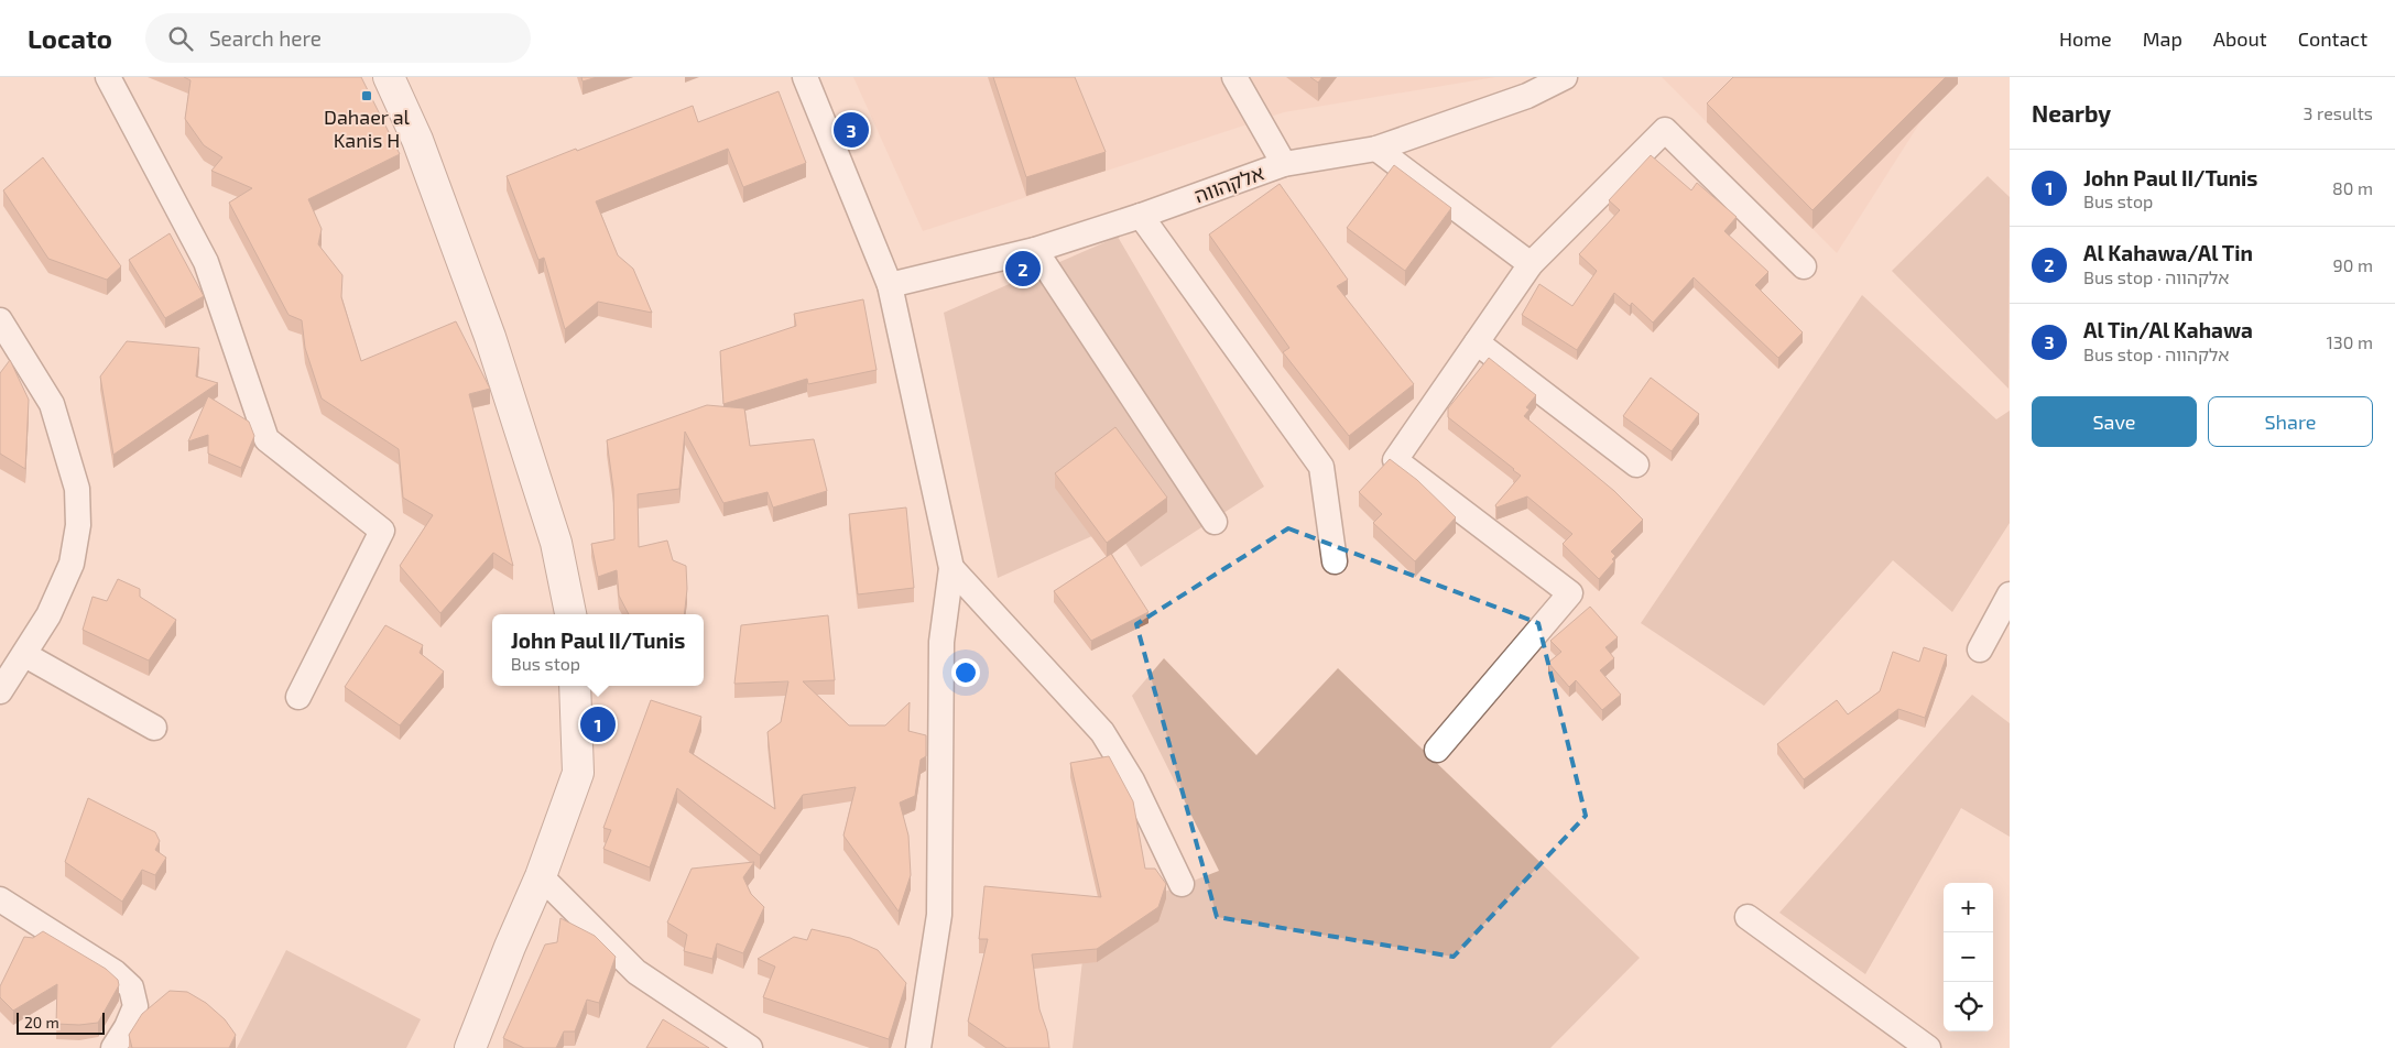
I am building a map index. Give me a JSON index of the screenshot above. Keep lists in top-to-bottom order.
{
  "streets": {
    "street": ["אלקהווה"]
  },
  "places": {
    "transit": ["Dahaer al Kanis H"]
  },
  "scale_bar": "20 m",
  "page": {
    "header": "Locato",
    "search": "Search here",
    "nav": [
      "Home",
      "Map",
      "About",
      "Contact"
    ],
    "heading": ["Nearby", "3 results"],
    "pins": ["3", "2", "1"],
    "list": [
      {
        "mark": "1",
        "name": "John Paul II/Tunis",
        "note": "Bus stop",
        "value": "80 m"
      },
      {
        "mark": "2",
        "name": "Al Kahawa/Al Tin",
        "note": "Bus stop · אלקהווה",
        "value": "90 m"
      },
      {
        "mark": "3",
        "name": "Al Tin/Al Kahawa",
        "note": "Bus stop · אלקהווה",
        "value": "130 m"
      }
    ],
    "buttons": ["Save", "Share"],
    "popup": ["John Paul II/Tunis", "Bus stop"],
    "map_buttons": ["+", "−"],
    "scale": "20 m"
  }
}
